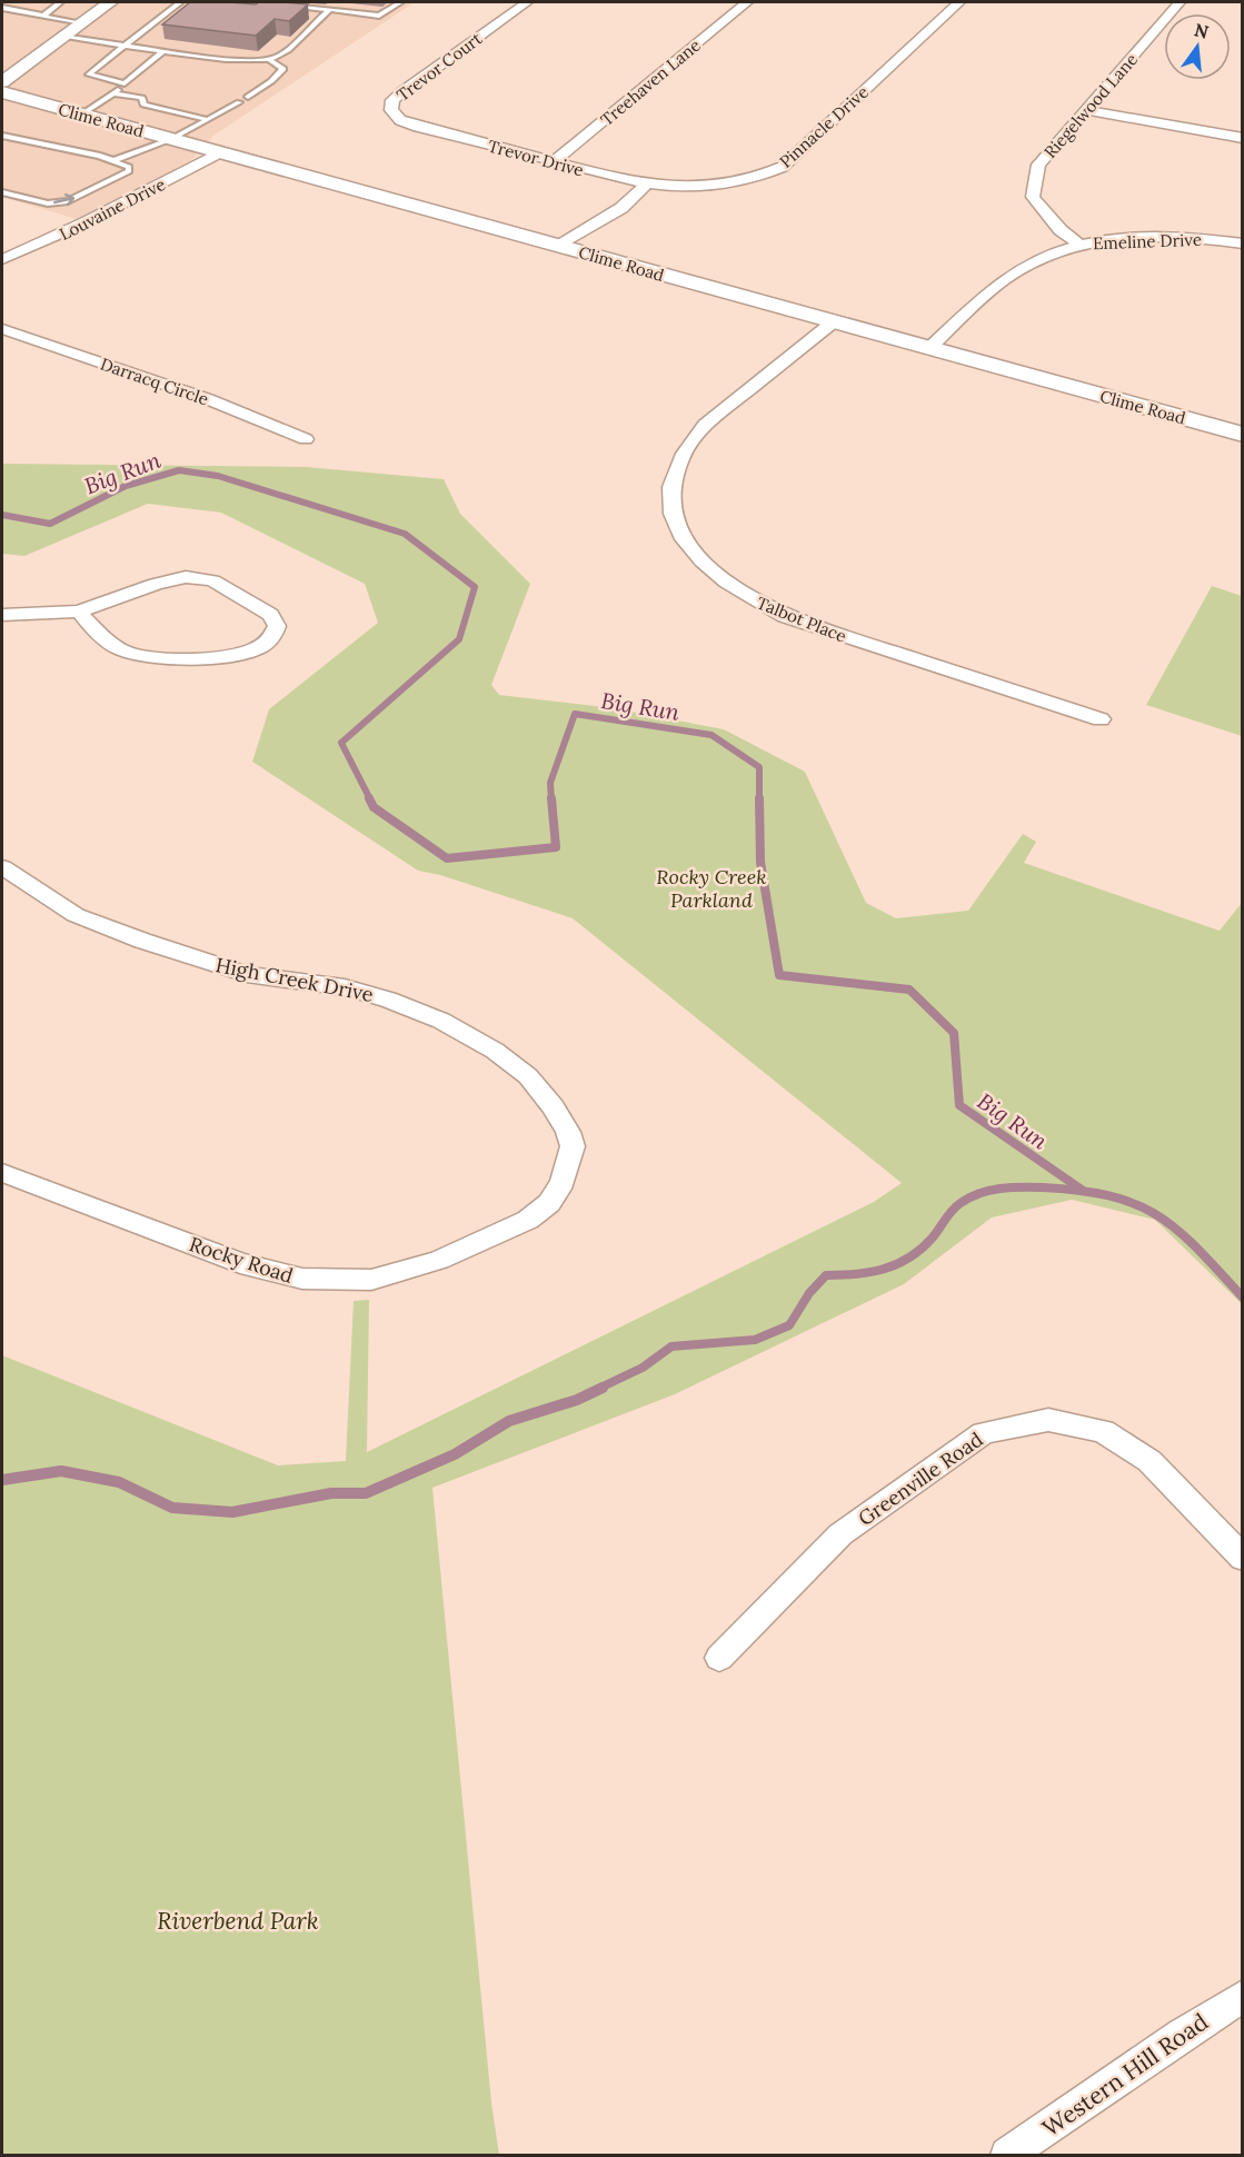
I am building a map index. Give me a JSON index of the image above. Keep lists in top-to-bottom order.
{
  "streets": {
    "main road": ["Clime Road"],
    "street": [
      "Trevor Court",
      "Treehaven Lane",
      "Riegelwood Lane",
      "Pinnacle Drive",
      "Trevor Drive",
      "Louvaine Drive",
      "Emeline Drive",
      "Darracq Circle",
      "Talbot Place",
      "High Creek Drive",
      "Rocky Road",
      "Greenville Road",
      "Western Hill Road"
    ]
  },
  "crossings": [
    ["Trevor Court", "Trevor Drive"],
    ["Treehaven Lane", "Trevor Drive"],
    ["Riegelwood Lane", "Emeline Drive"],
    ["Clime Road", "Louvaine Drive"],
    ["Clime Road", "Emeline Drive"],
    ["Clime Road", "Talbot Place"],
    ["Pinnacle Drive", "Trevor Drive"],
    ["High Creek Drive", "Rocky Road"]
  ],
  "water": ["Big Run"],
  "parks": ["Rocky Creek Parkland", "Riverbend Park"],
  "north": "top"
}
